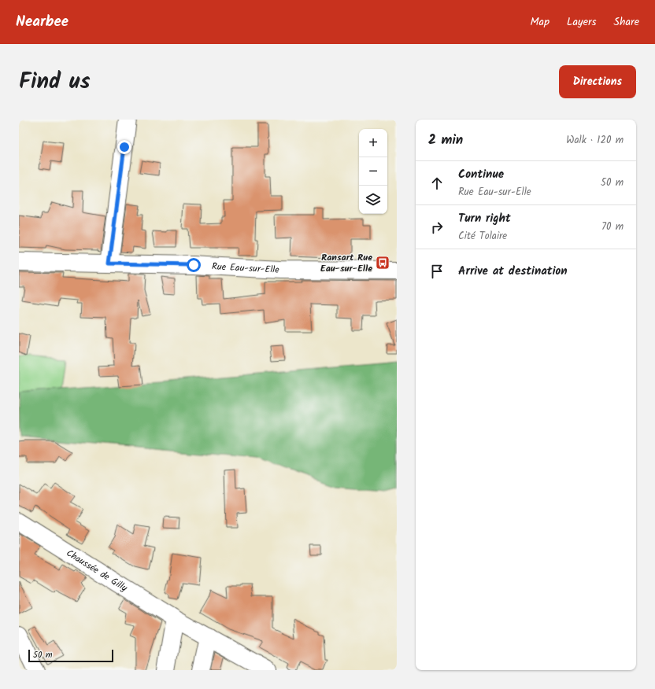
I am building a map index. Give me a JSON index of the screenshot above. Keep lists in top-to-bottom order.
{
  "streets": {
    "street": ["Rue Eau-sur-Elle", "Chaussée de Gilly"]
  },
  "places": {
    "bus stop": ["Ransart Rue Eau-sur-Elle"]
  },
  "scale_bar": "50 m",
  "page": {
    "header": "Nearbee",
    "nav": ["Map", "Layers", "Share"],
    "title": "Find us",
    "buttons": "Directions",
    "heading": ["2 min", "Walk · 120 m"],
    "map_buttons": ["+", "−"],
    "list": [
      ["Continue", "Rue Eau-sur-Elle", "50 m"],
      ["Turn right", "Cité Tolaire", "70 m"],
      "Arrive at destination"
    ],
    "scale": "50 m"
  }
}
